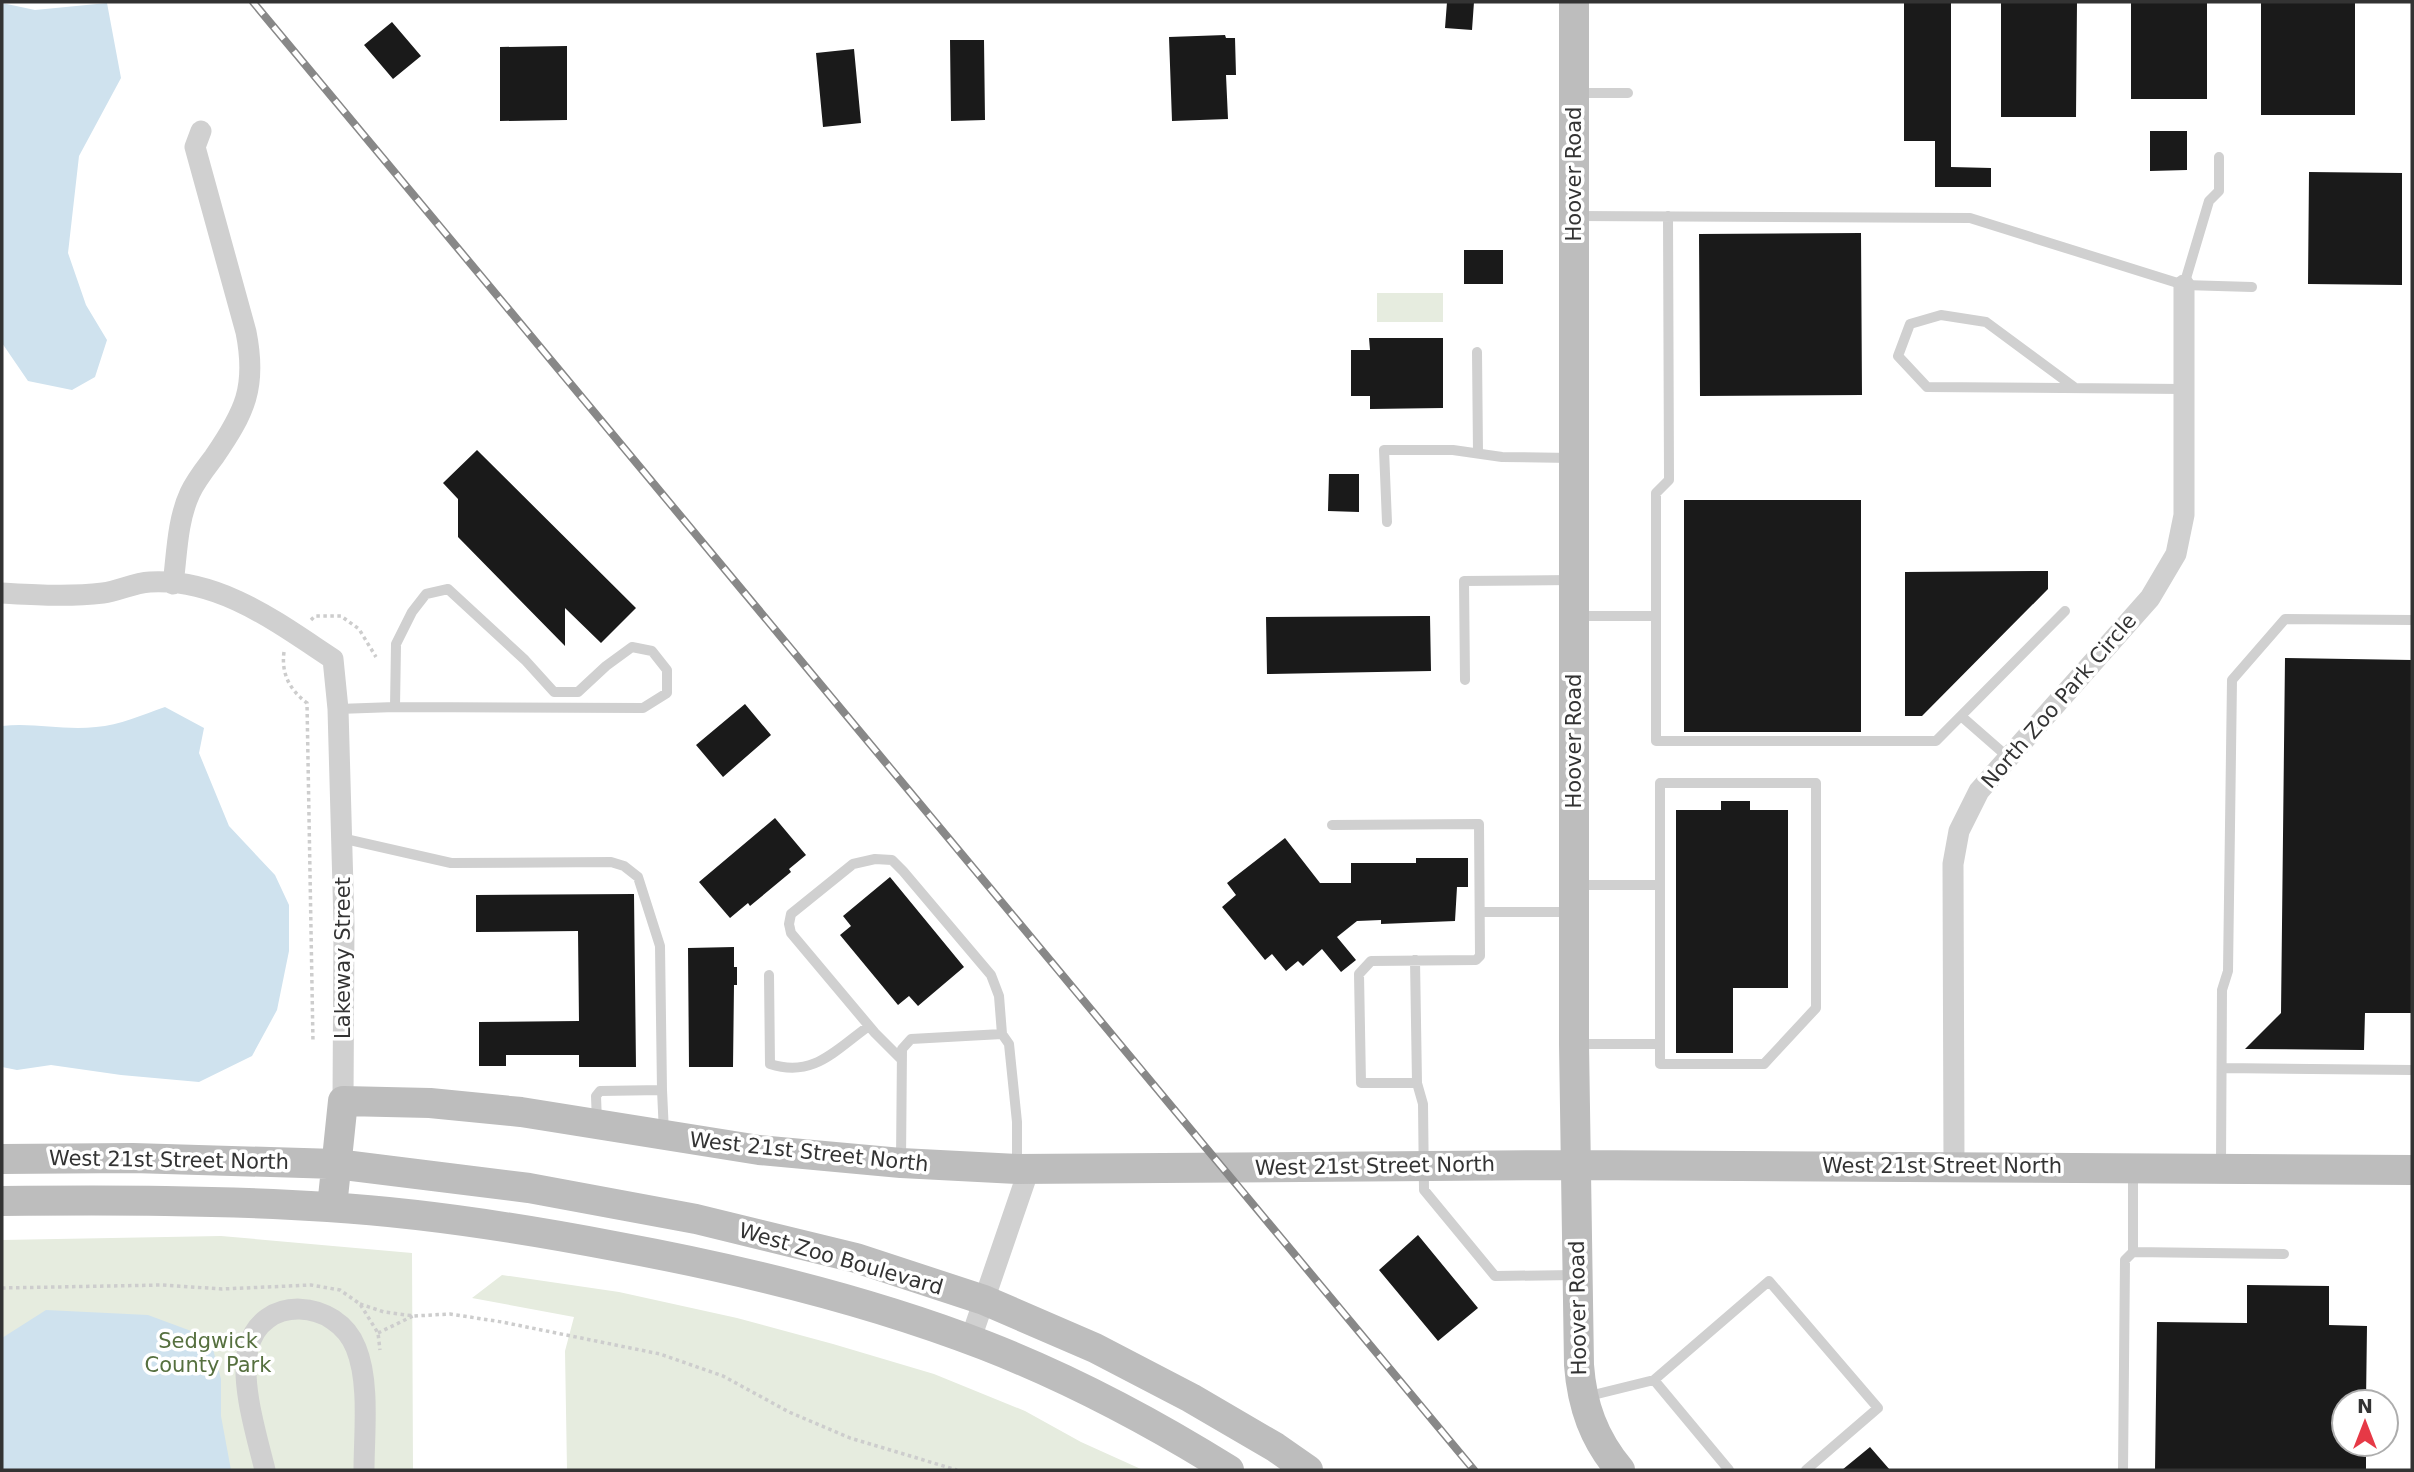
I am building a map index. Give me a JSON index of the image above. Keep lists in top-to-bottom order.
{
  "streets": {
    "street": [
      "Hoover Road",
      "North Zoo Park Circle",
      "Lakeway Street",
      "West 21st Street North",
      "West Zoo Boulevard"
    ]
  },
  "crossings": [
    ["Hoover Road", "West 21st Street North"],
    ["North Zoo Park Circle", "West 21st Street North"],
    ["Lakeway Street", "West 21st Street North"],
    ["Lakeway Street", "West Zoo Boulevard"],
    ["West 21st Street North", "West Zoo Boulevard"]
  ],
  "parks": ["Sedgwick County Park"],
  "north": "top"
}
